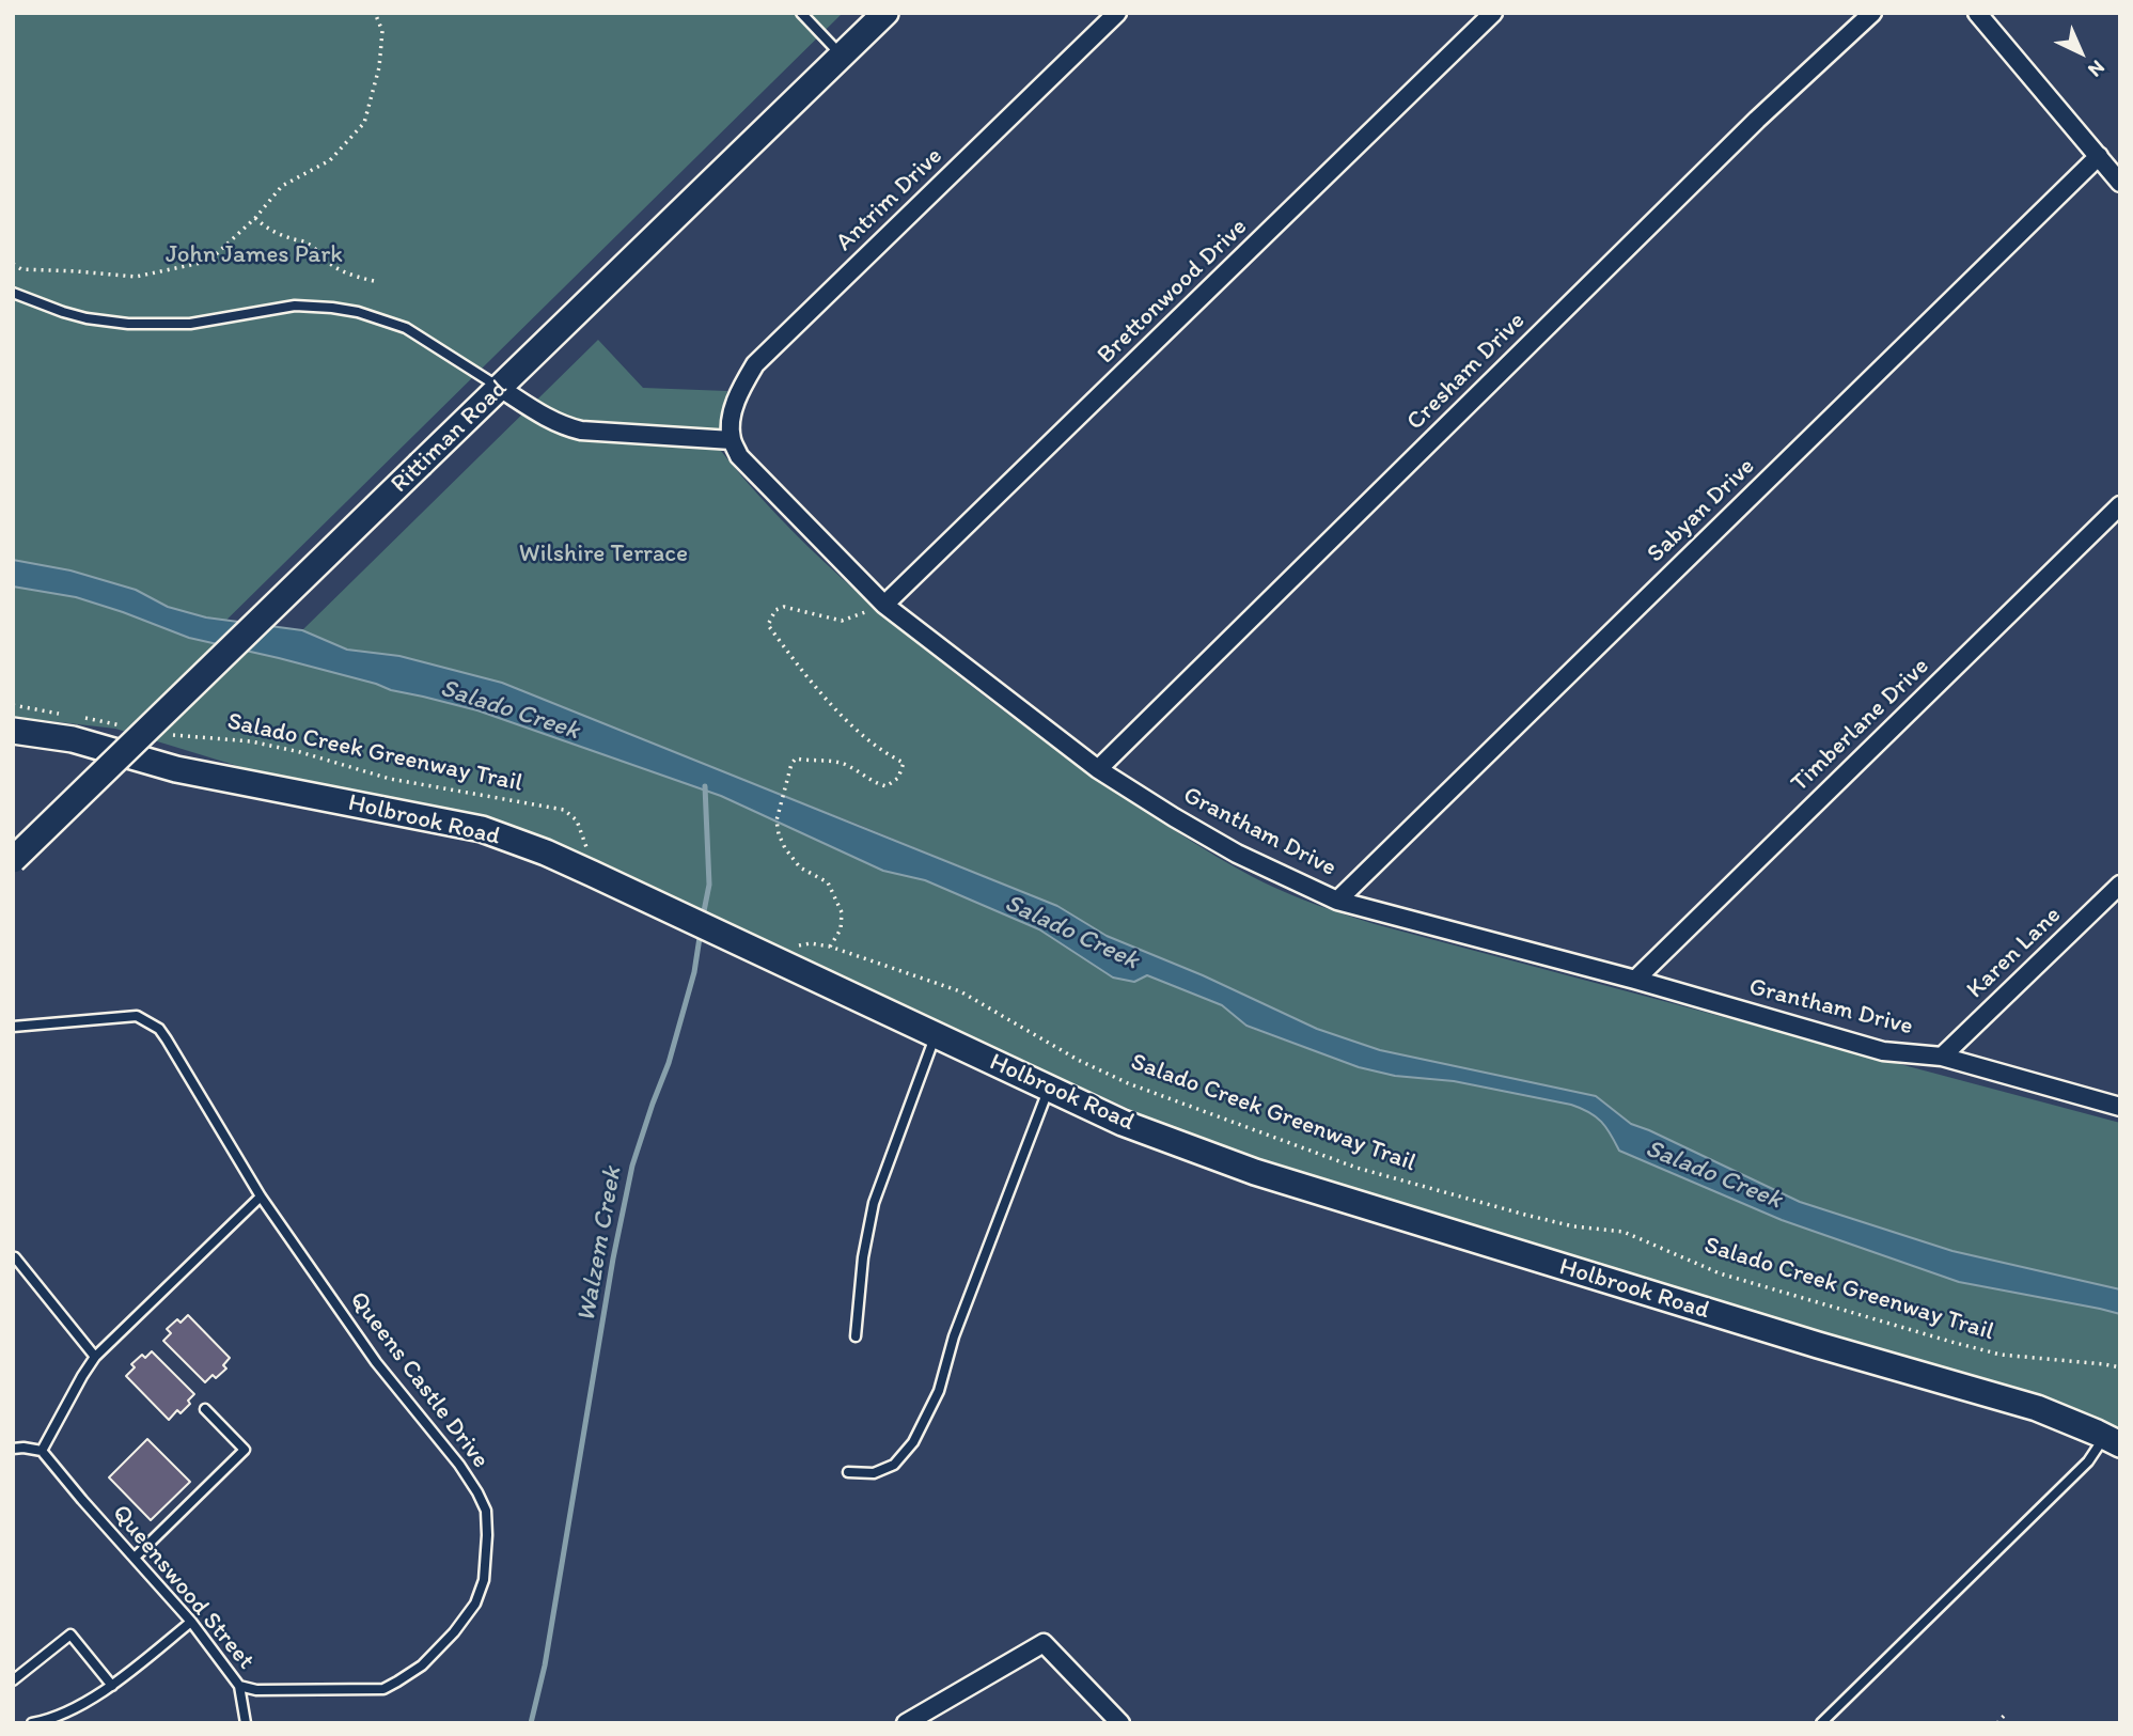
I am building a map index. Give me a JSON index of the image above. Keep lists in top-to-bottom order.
{
  "streets": {
    "street": [
      "Antrim Drive",
      "Brettonwood Drive",
      "Cresham Drive",
      "Rittiman Road",
      "Sabyan Drive",
      "Timberlane Drive",
      "Holbrook Road",
      "Grantham Drive",
      "Karen Lane"
    ],
    "lane": ["Queens Castle Drive", "Queenswood Street"],
    "path": ["Salado Creek Greenway Trail"]
  },
  "crossings": [
    ["Antrim Drive", "Grantham Drive"],
    ["Brettonwood Drive", "Grantham Drive"],
    ["Cresham Drive", "Grantham Drive"],
    ["Sabyan Drive", "Grantham Drive"],
    ["Timberlane Drive", "Grantham Drive"],
    ["Grantham Drive", "Karen Lane"],
    ["Queens Castle Drive", "Queenswood Street"]
  ],
  "water": ["Salado Creek", "Walzem Creek"],
  "parks": ["John James Park", "Wilshire Terrace"],
  "north": "bottom right"
}
